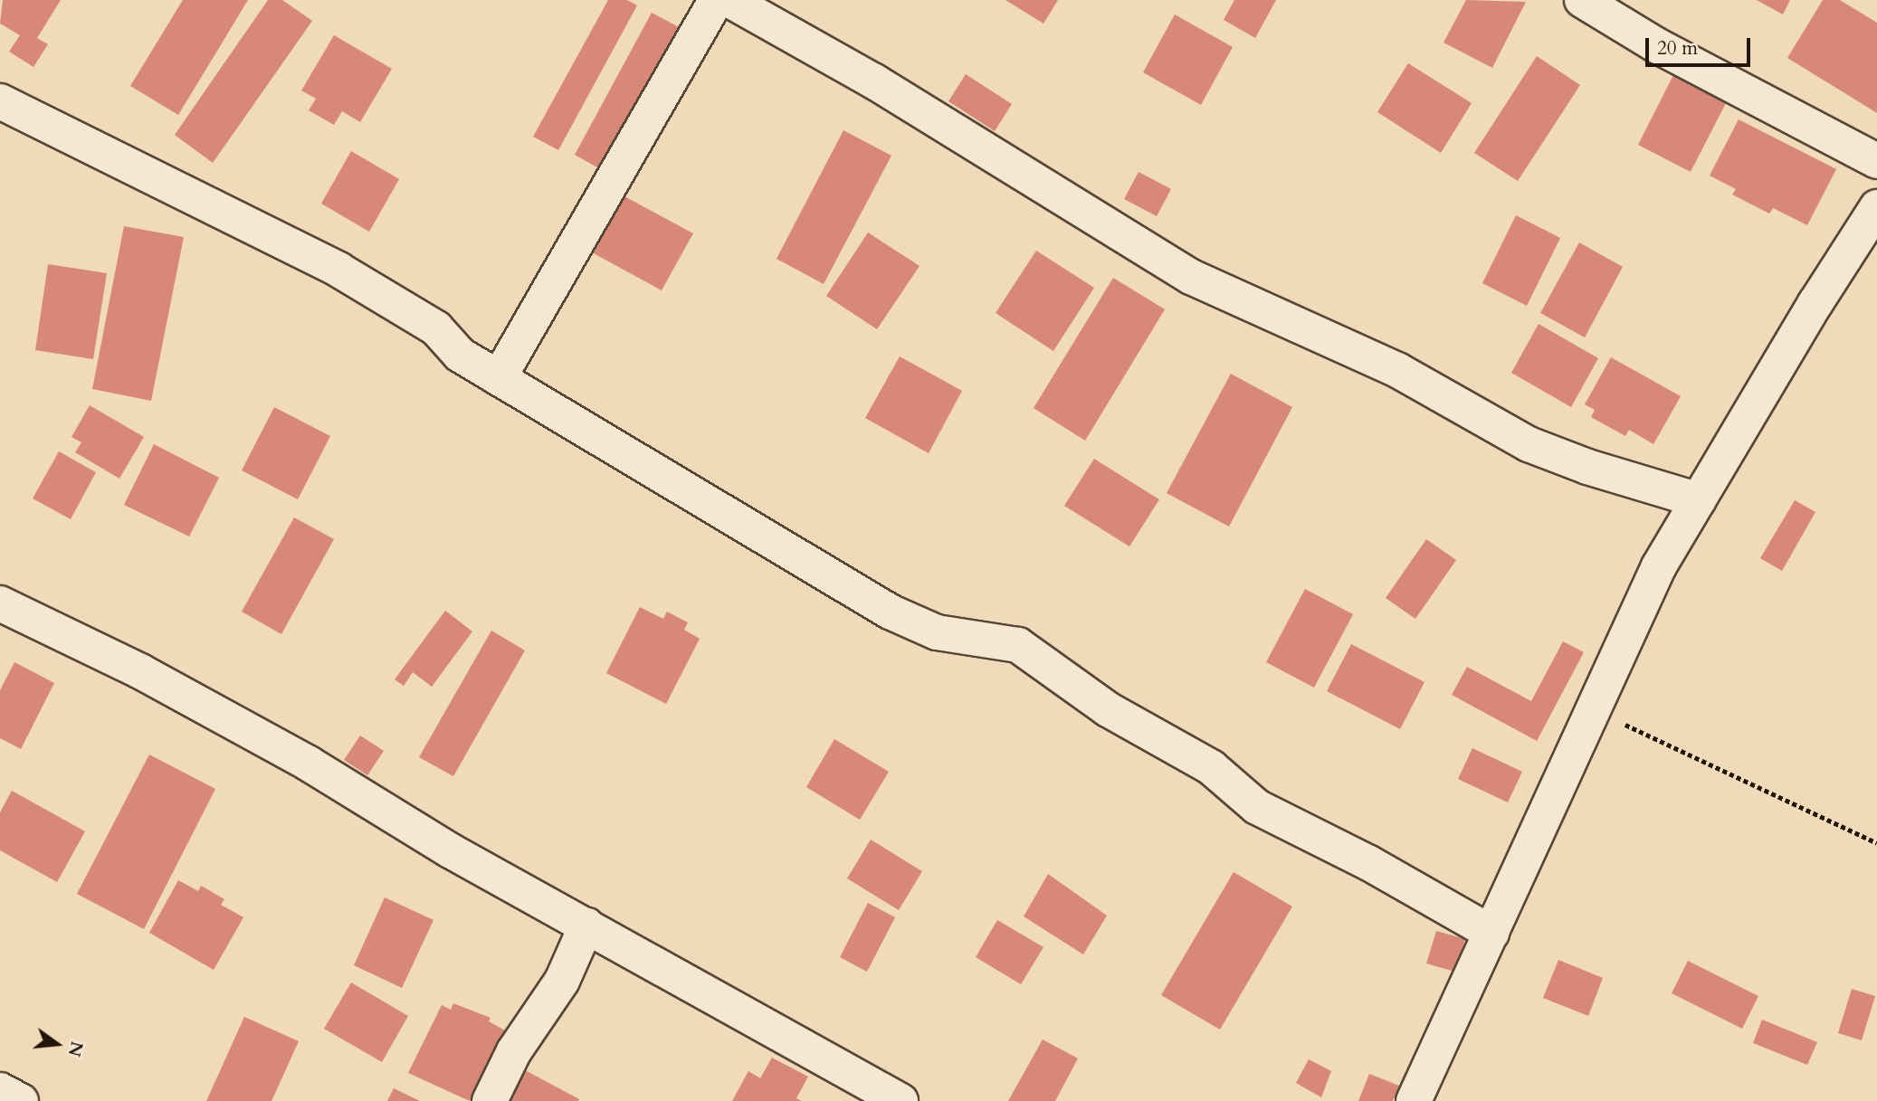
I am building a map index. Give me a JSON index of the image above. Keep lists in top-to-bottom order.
{
  "scale_bar": "20 m",
  "north": "right"
}
